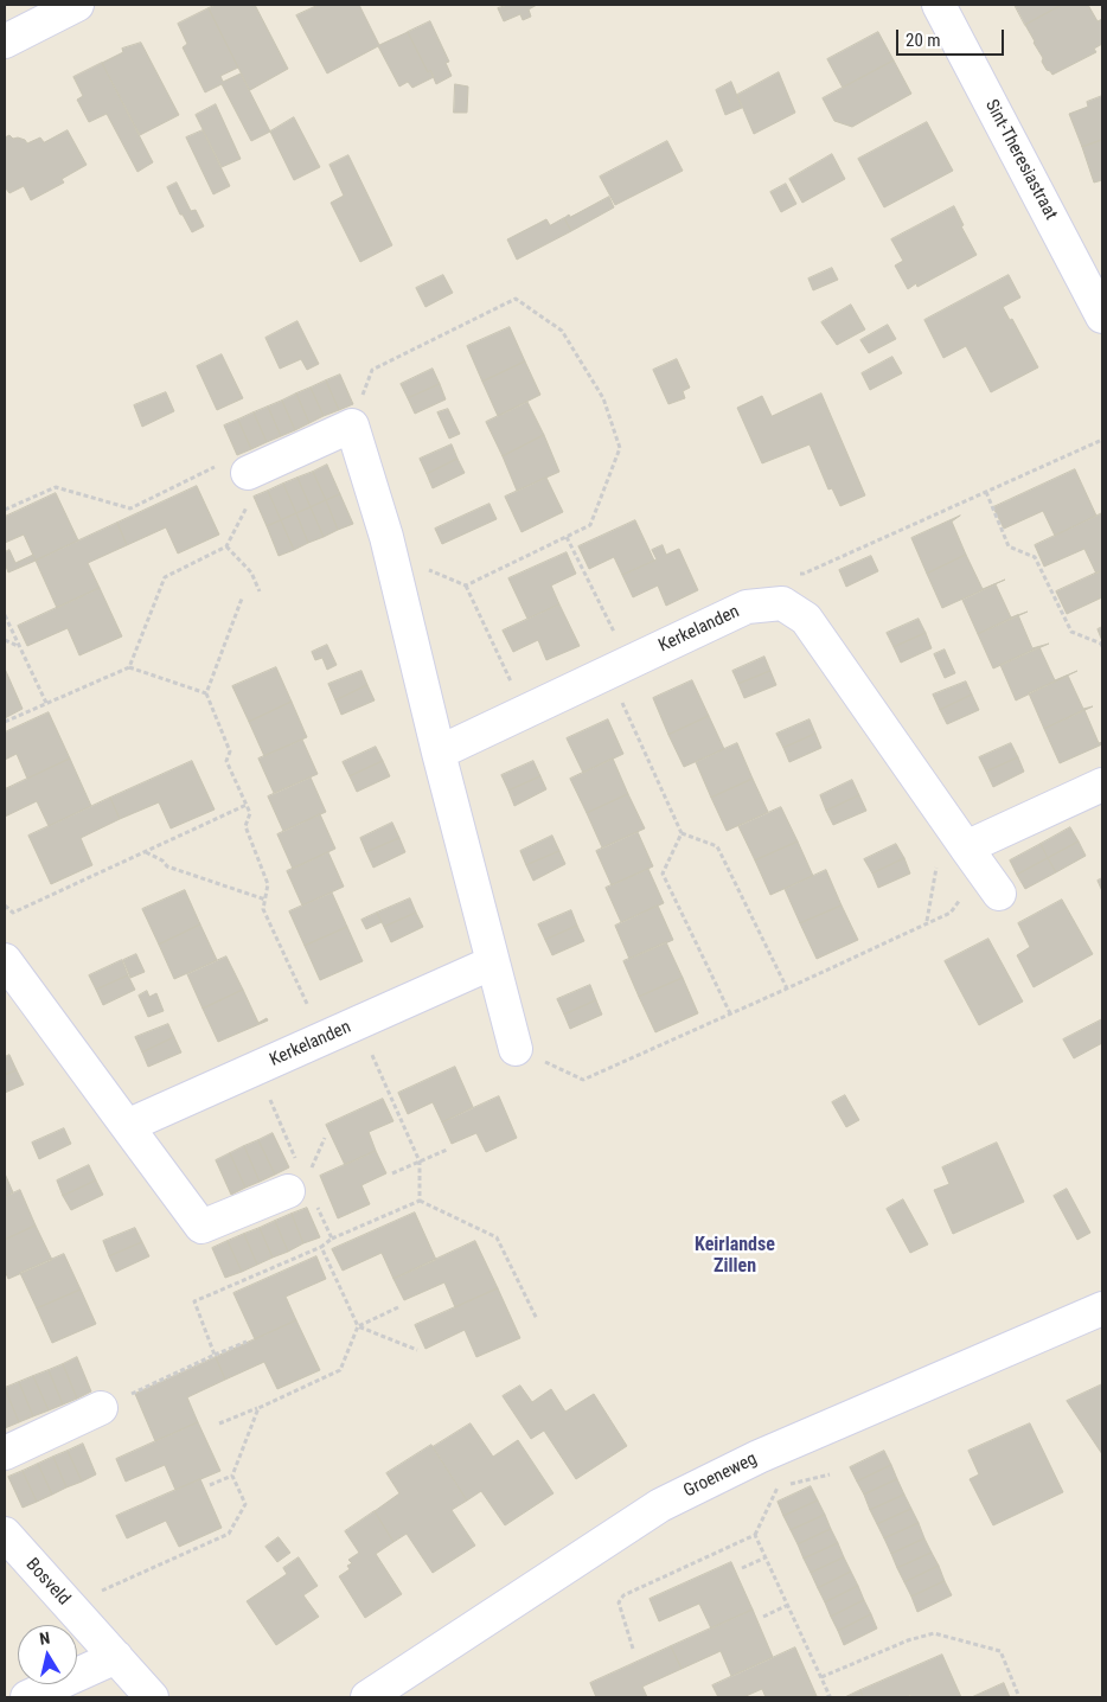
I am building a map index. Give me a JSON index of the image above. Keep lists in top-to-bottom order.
{
  "streets": {
    "street": [
      "Sint-Theresiastraat",
      "Kerkelanden",
      "Groeneweg",
      "Bosveld"
    ]
  },
  "districts": ["Keirlandse Zillen"],
  "scale_bar": "20 m",
  "north": "top"
}
